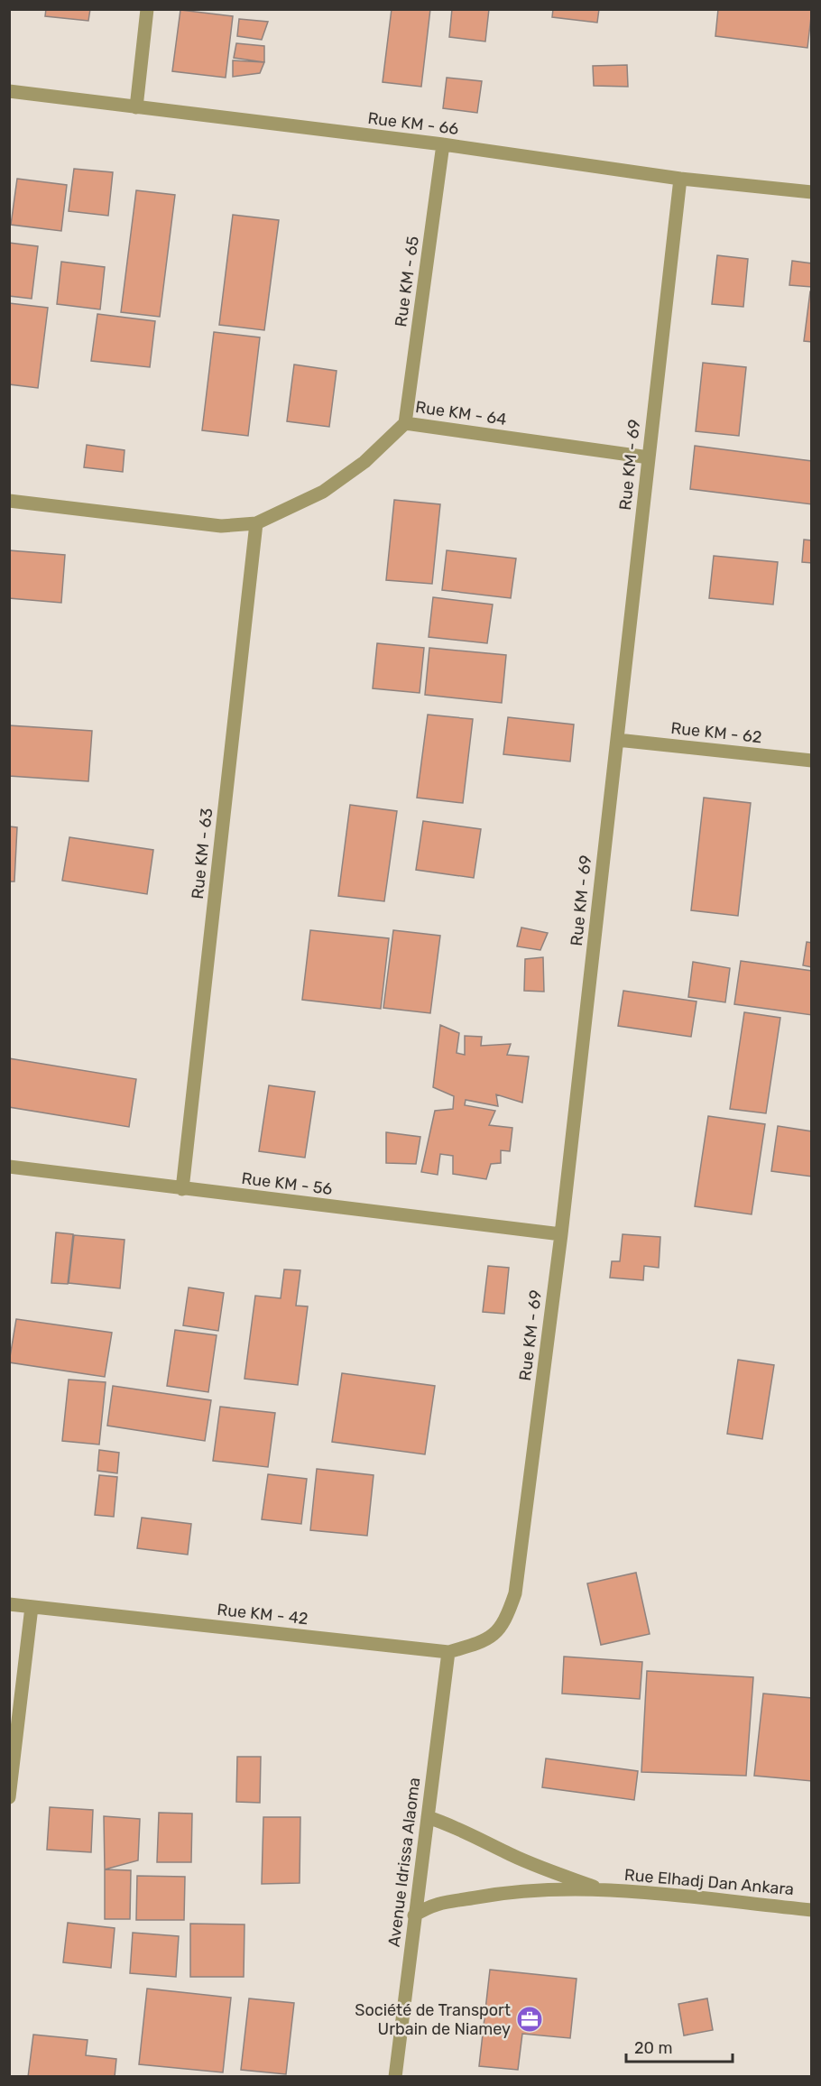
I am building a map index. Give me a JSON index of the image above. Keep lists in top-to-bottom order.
{
  "streets": {
    "street": [
      "Rue KM - 66",
      "Rue KM - 65",
      "Rue KM - 64",
      "Rue KM - 69",
      "Rue KM - 62",
      "Rue KM - 63",
      "Rue KM - 56",
      "Rue KM - 42",
      "Avenue Idrissa Alaoma",
      "Rue Elhadj Dan Ankara"
    ]
  },
  "crossings": [
    ["Rue KM - 66", "Rue KM - 65"],
    ["Rue KM - 66", "Rue KM - 69"],
    ["Rue KM - 65", "Rue KM - 64"],
    ["Rue KM - 64", "Rue KM - 69"],
    ["Rue KM - 64", "Rue KM - 63"],
    ["Rue KM - 69", "Rue KM - 62"],
    ["Rue KM - 69", "Rue KM - 56"],
    ["Rue KM - 69", "Rue KM - 42"],
    ["Rue KM - 63", "Rue KM - 56"],
    ["Rue KM - 42", "Avenue Idrissa Alaoma"],
    ["Avenue Idrissa Alaoma", "Rue Elhadj Dan Ankara"]
  ],
  "places": {
    "office": ["Société de Transport Urbain de Niamey"]
  },
  "scale_bar": "20 m"
}
